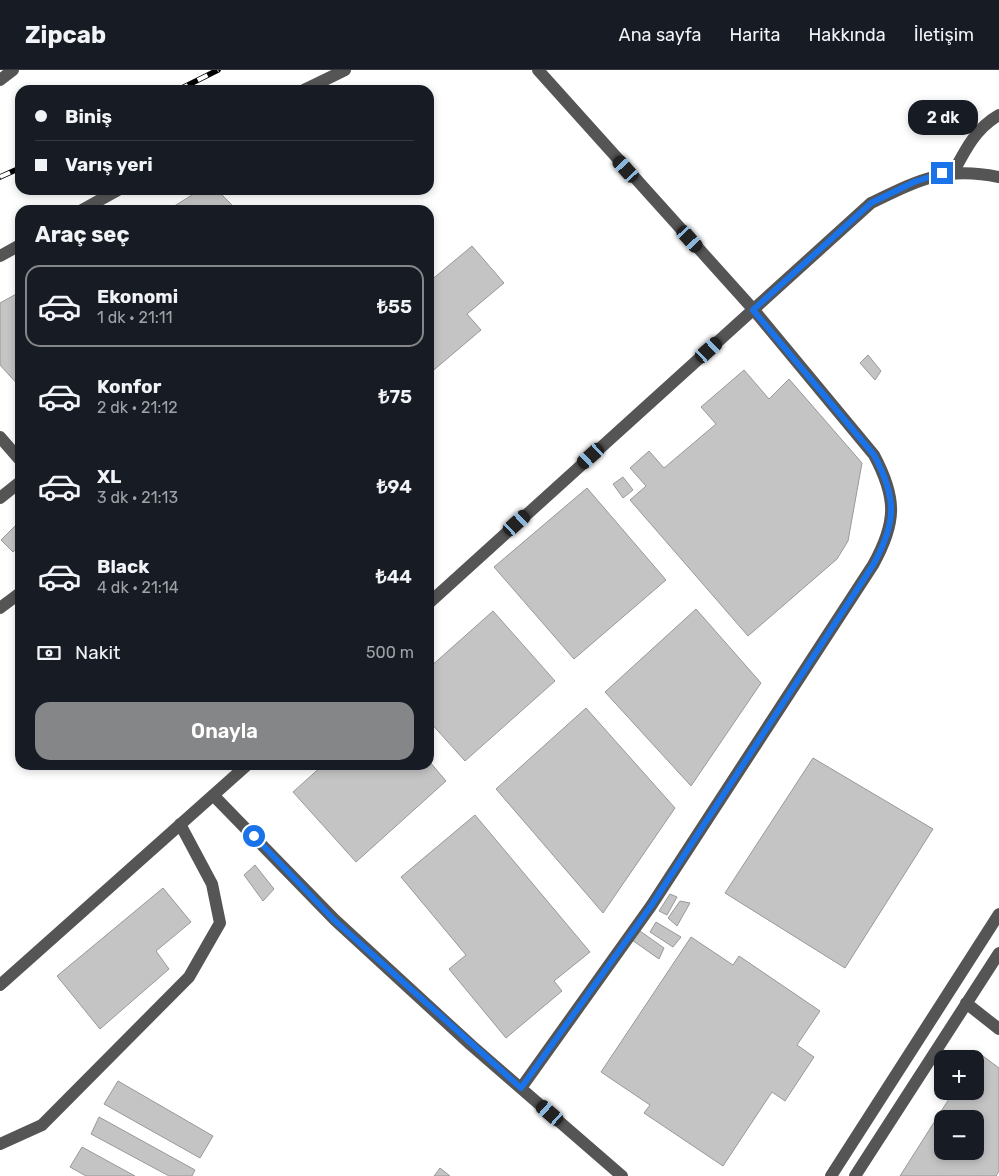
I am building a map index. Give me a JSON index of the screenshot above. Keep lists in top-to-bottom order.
{
  "page": {
    "header": "Zipcab",
    "nav": [
      "Ana sayfa",
      "Harita",
      "Hakkında",
      "İletişim"
    ],
    "banner": ["Biniş", "Varış yeri"],
    "bubble": "2 dk",
    "heading": "Araç seç",
    "list": [
      {
        "name": "Ekonomi",
        "note": "1 dk · 21:11",
        "value": "₺55"
      },
      {
        "name": "Konfor",
        "note": "2 dk · 21:12",
        "value": "₺75"
      },
      {
        "name": "XL",
        "note": "3 dk · 21:13",
        "value": "₺94"
      },
      {
        "name": "Black",
        "note": "4 dk · 21:14",
        "value": "₺44"
      }
    ],
    "pay": ["Nakit", "500 m"],
    "buttons": "Onayla",
    "map_buttons": ["+", "−"]
  }
}
